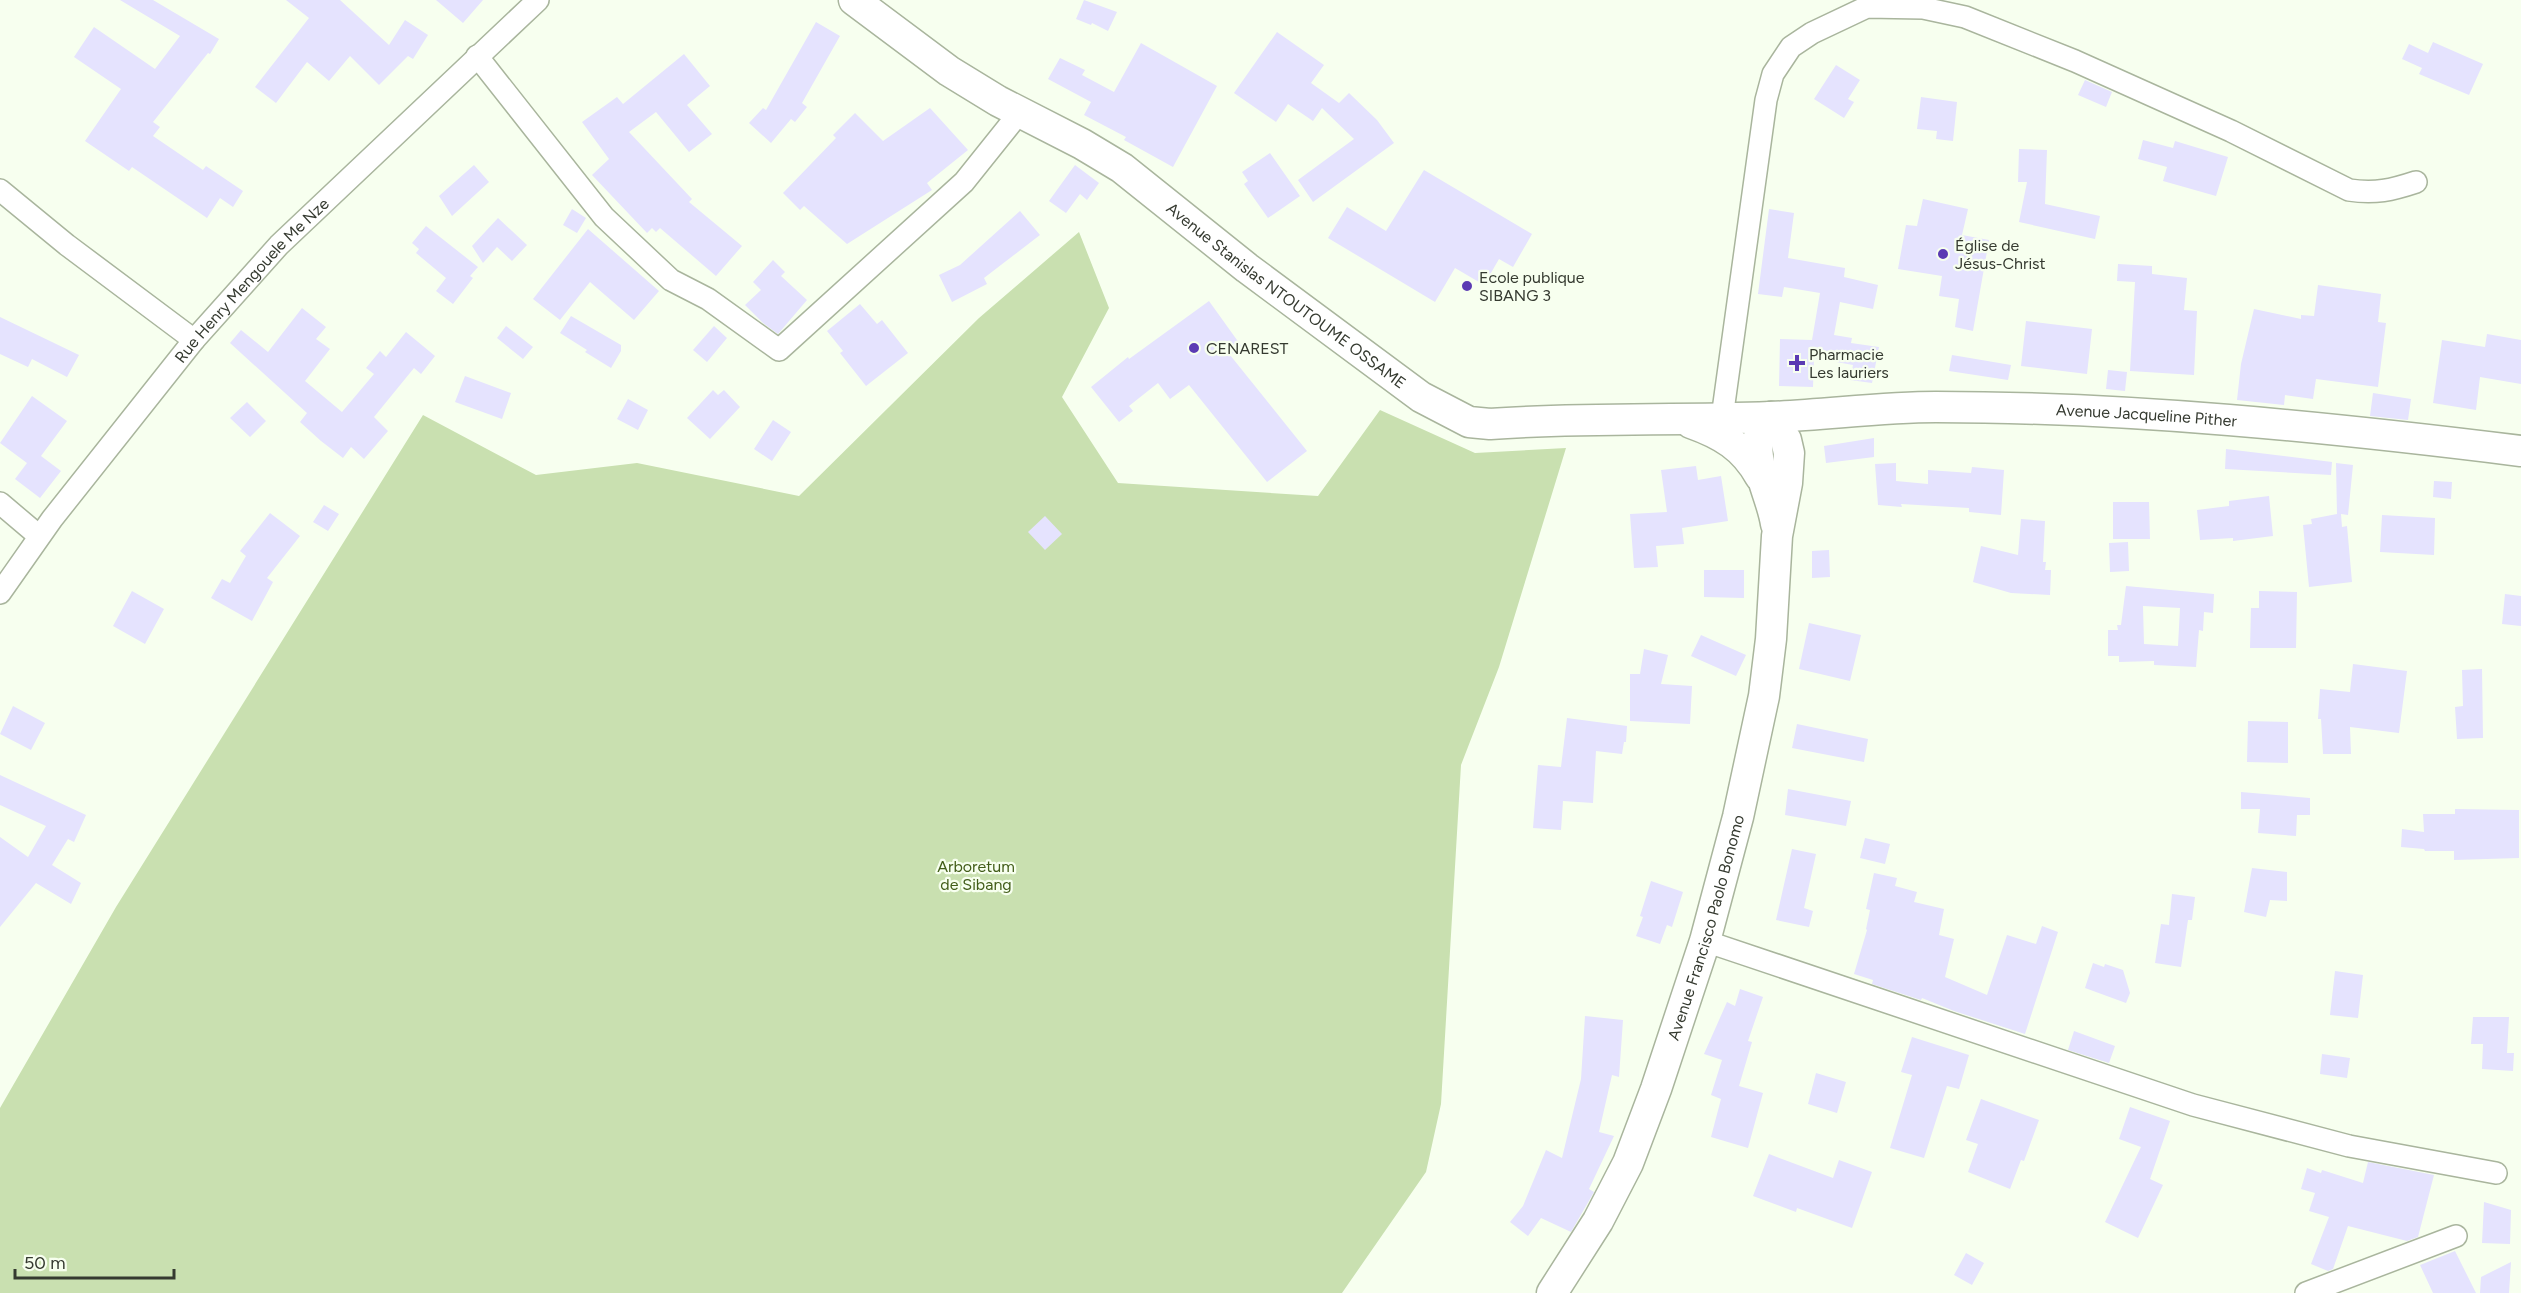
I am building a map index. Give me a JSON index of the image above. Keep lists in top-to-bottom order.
{
  "streets": {
    "street": [
      "Rue Henry Mengouele Me Nze",
      "Avenue Stanislas NTOUTOUME OSSAME",
      "Avenue Jacqueline Pither",
      "Avenue Francisco Paolo Bonomo"
    ]
  },
  "crossings": [
    ["Avenue Stanislas NTOUTOUME OSSAME", "Avenue Jacqueline Pither"]
  ],
  "parks": ["Arboretum de Sibang"],
  "places": {
    "other": ["Église de Jésus-Christ", "Ecole publique SIBANG 3", "CENAREST"],
    "health": ["Pharmacie Les lauriers"]
  },
  "scale_bar": "50 m"
}
